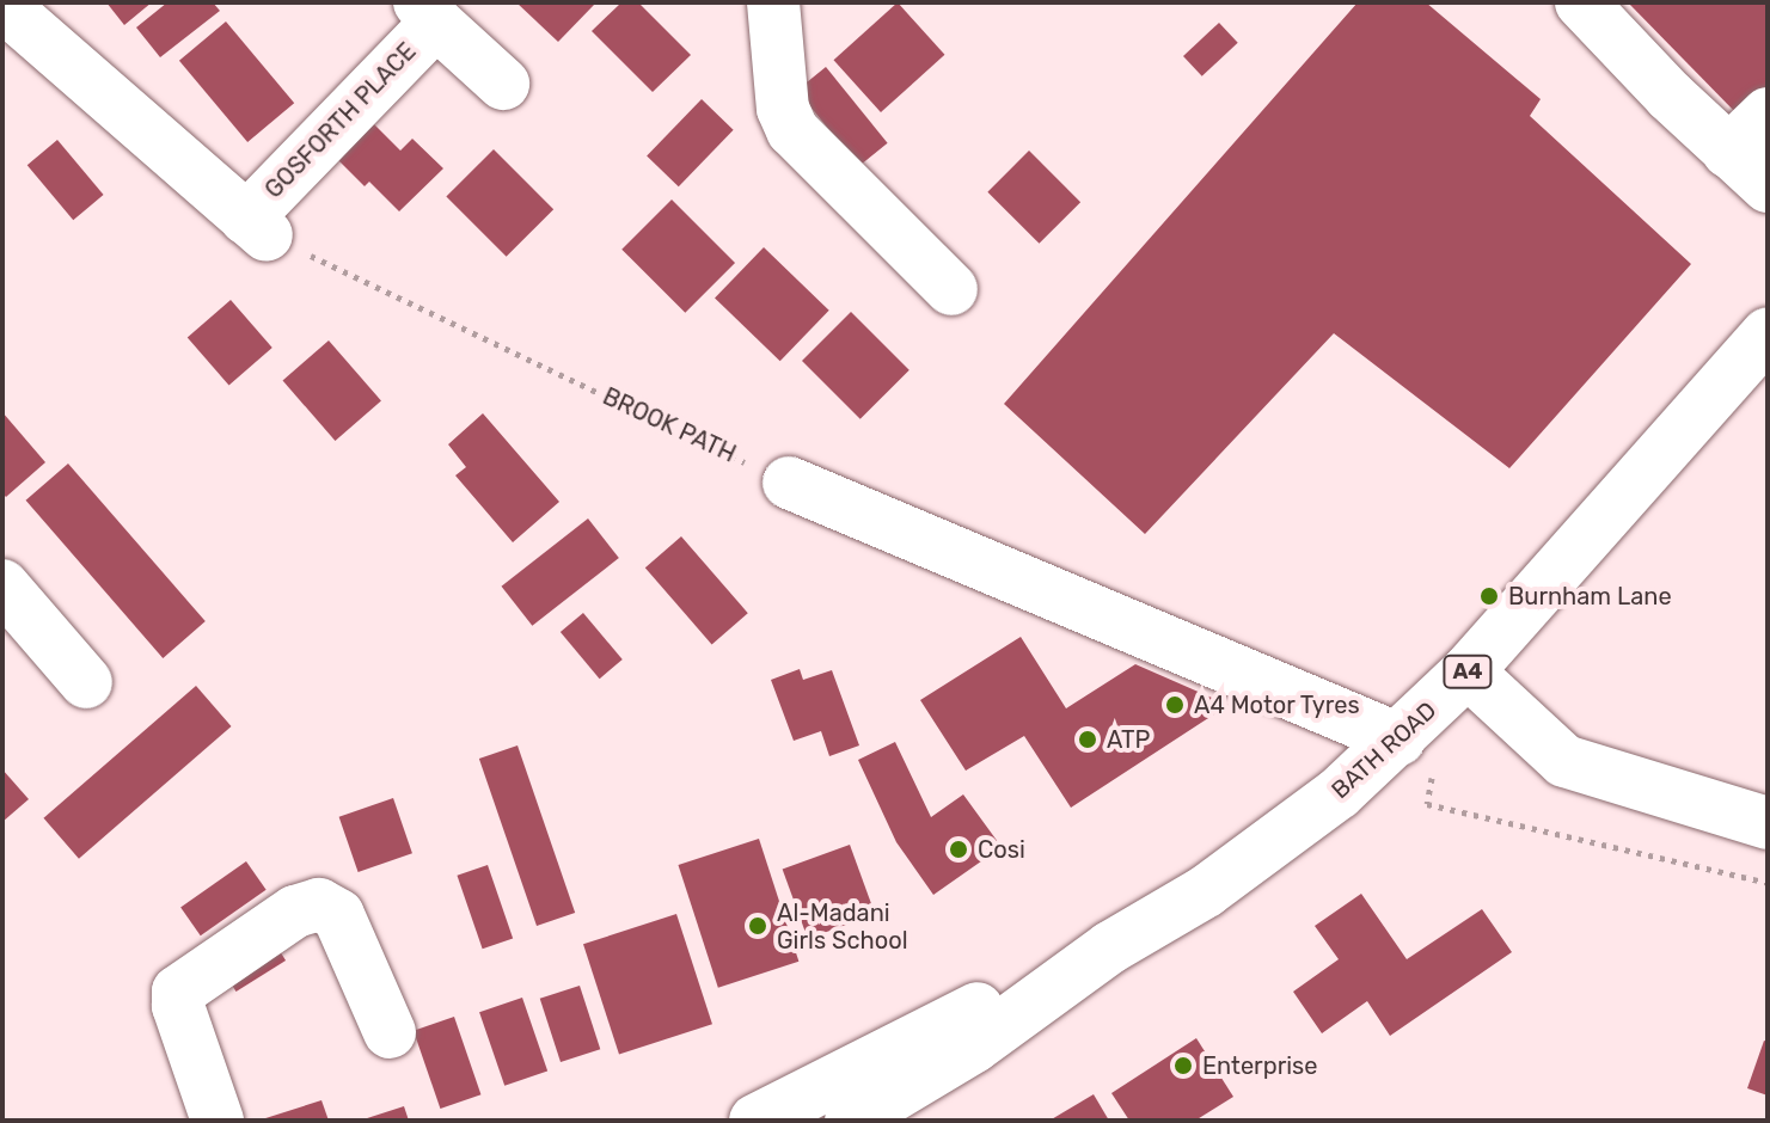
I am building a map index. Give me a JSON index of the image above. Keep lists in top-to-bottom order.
{
  "streets": {
    "street": ["GOSFORTH PLACE", "A4", "BATH ROAD"],
    "path": ["BROOK PATH"]
  },
  "crossings": [
    ["GOSFORTH PLACE", "BROOK PATH"]
  ],
  "places": [
    "Burnham Lane",
    "A4 Motor Tyres",
    "ATP",
    "Cosi",
    "Al-Madani Girls School",
    "Enterprise"
  ]
}
